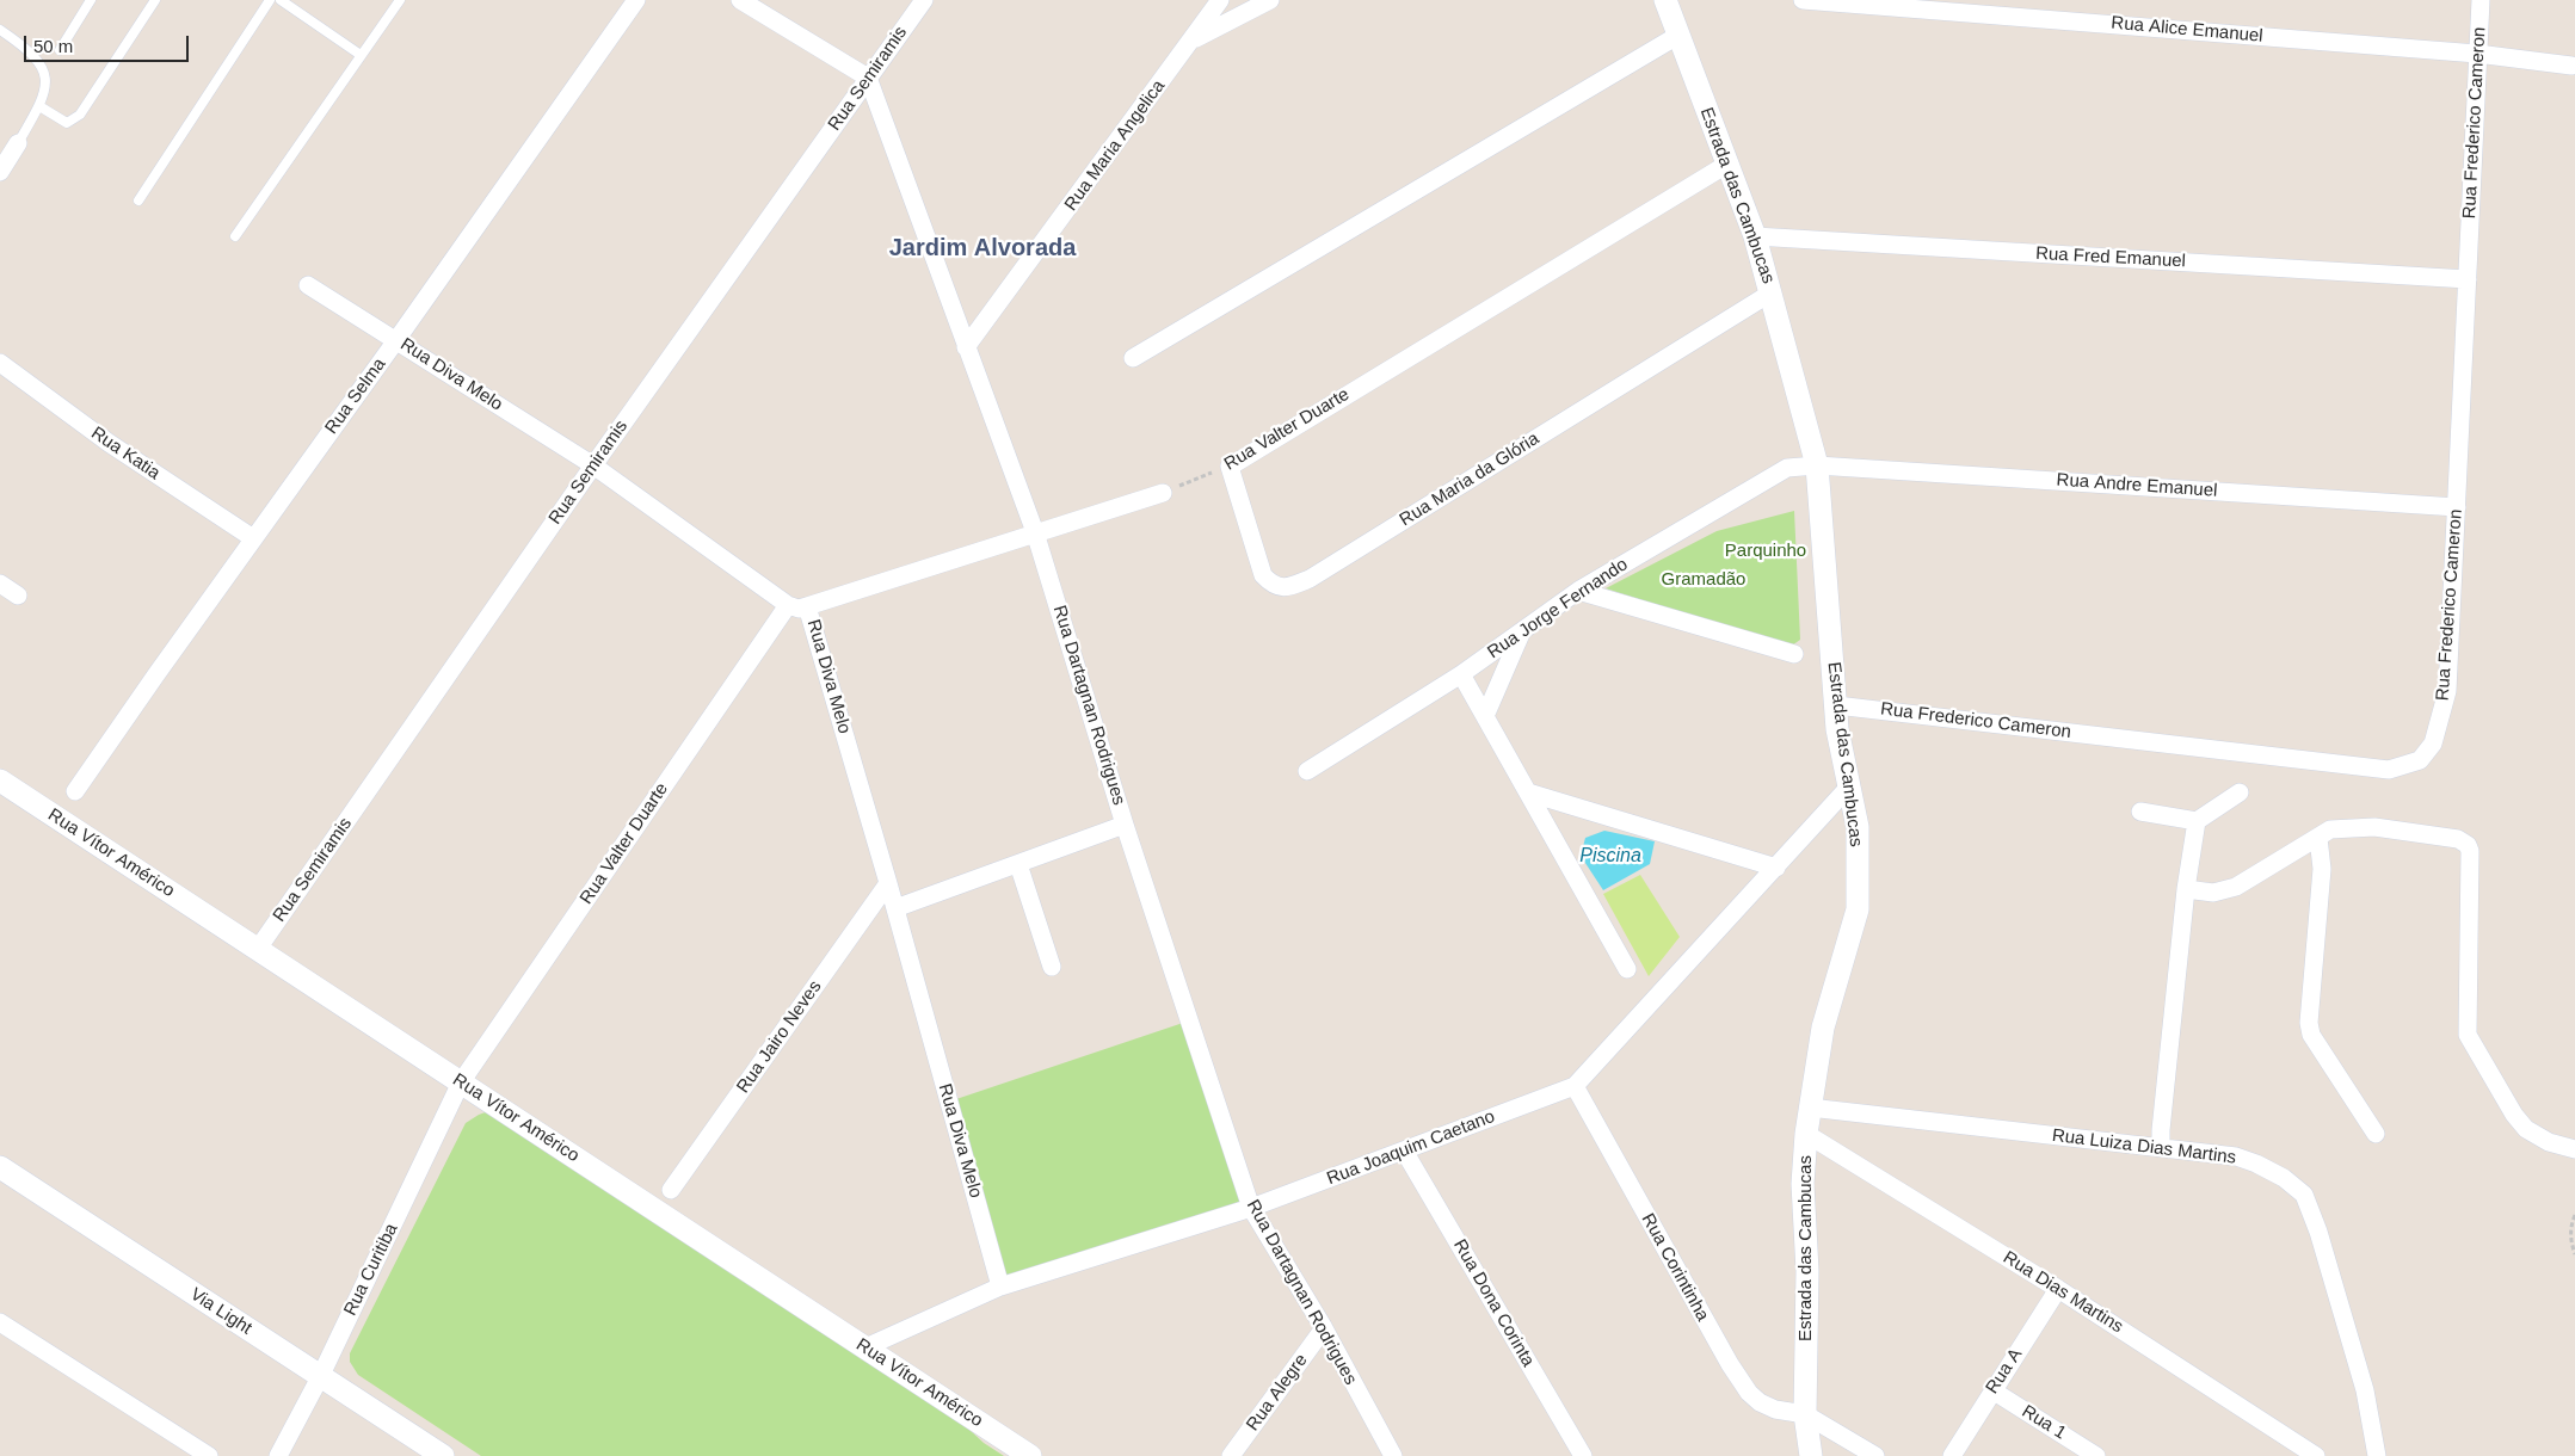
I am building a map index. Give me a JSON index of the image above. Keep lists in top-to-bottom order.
{
  "streets": {
    "street": [
      "Rua Alice Emanuel",
      "Rua Semiramis",
      "Rua Frederico Cameron",
      "Rua Maria Angelica",
      "Estrada das Cambucas",
      "Rua Fred Emanuel",
      "Rua Diva Melo",
      "Rua Selma",
      "Rua Valter Duarte",
      "Rua Katia",
      "Rua Maria da Glória",
      "Rua Andre Emanuel",
      "Rua Jorge Fernando",
      "Rua Dartagnan Rodrigues",
      "Rua Vítor Américo",
      "Rua Jairo Neves",
      "Rua Luiza Dias Martins",
      "Rua Joaquim Caetano",
      "Rua Corintinha",
      "Rua Curitiba",
      "Rua Dias Martins",
      "Rua Dona Corinta",
      "Via Light",
      "Rua A",
      "Rua Alegre",
      "Rua 1"
    ]
  },
  "crossings": [
    ["Rua Alice Emanuel", "Rua Frederico Cameron"],
    ["Rua Semiramis", "Rua Diva Melo"],
    ["Rua Semiramis", "Rua Dartagnan Rodrigues"],
    ["Rua Semiramis", "Rua Vítor Américo"],
    ["Rua Frederico Cameron", "Estrada das Cambucas"],
    ["Rua Frederico Cameron", "Rua Fred Emanuel"],
    ["Rua Frederico Cameron", "Rua Andre Emanuel"],
    ["Rua Maria Angelica", "Rua Dartagnan Rodrigues"],
    ["Estrada das Cambucas", "Rua Fred Emanuel"],
    ["Estrada das Cambucas", "Rua Valter Duarte"],
    ["Estrada das Cambucas", "Rua Maria da Glória"],
    ["Estrada das Cambucas", "Rua Andre Emanuel"],
    ["Estrada das Cambucas", "Rua Jorge Fernando"],
    ["Estrada das Cambucas", "Rua Luiza Dias Martins"],
    ["Estrada das Cambucas", "Rua Joaquim Caetano"],
    ["Estrada das Cambucas", "Rua Corintinha"],
    ["Estrada das Cambucas", "Rua Dias Martins"],
    ["Rua Diva Melo", "Rua Selma"],
    ["Rua Diva Melo", "Rua Valter Duarte"],
    ["Rua Diva Melo", "Rua Jairo Neves"],
    ["Rua Diva Melo", "Rua Joaquim Caetano"],
    ["Rua Selma", "Rua Katia"],
    ["Rua Valter Duarte", "Rua Maria da Glória"],
    ["Rua Valter Duarte", "Rua Vítor Américo"],
    ["Rua Valter Duarte", "Rua Curitiba"],
    ["Rua Andre Emanuel", "Rua Jorge Fernando"],
    ["Rua Dartagnan Rodrigues", "Rua Joaquim Caetano"],
    ["Rua Dartagnan Rodrigues", "Rua Alegre"],
    ["Rua Vítor Américo", "Rua Joaquim Caetano"],
    ["Rua Vítor Américo", "Rua Curitiba"],
    ["Rua Joaquim Caetano", "Rua Corintinha"],
    ["Rua Joaquim Caetano", "Rua Dona Corinta"],
    ["Rua Curitiba", "Via Light"],
    ["Rua Dias Martins", "Rua A"],
    ["Rua A", "Rua 1"]
  ],
  "districts": ["Jardim Alvorada"],
  "water": ["Piscina"],
  "parks": ["Parquinho", "Gramadão"],
  "scale_bar": "50 m"
}
